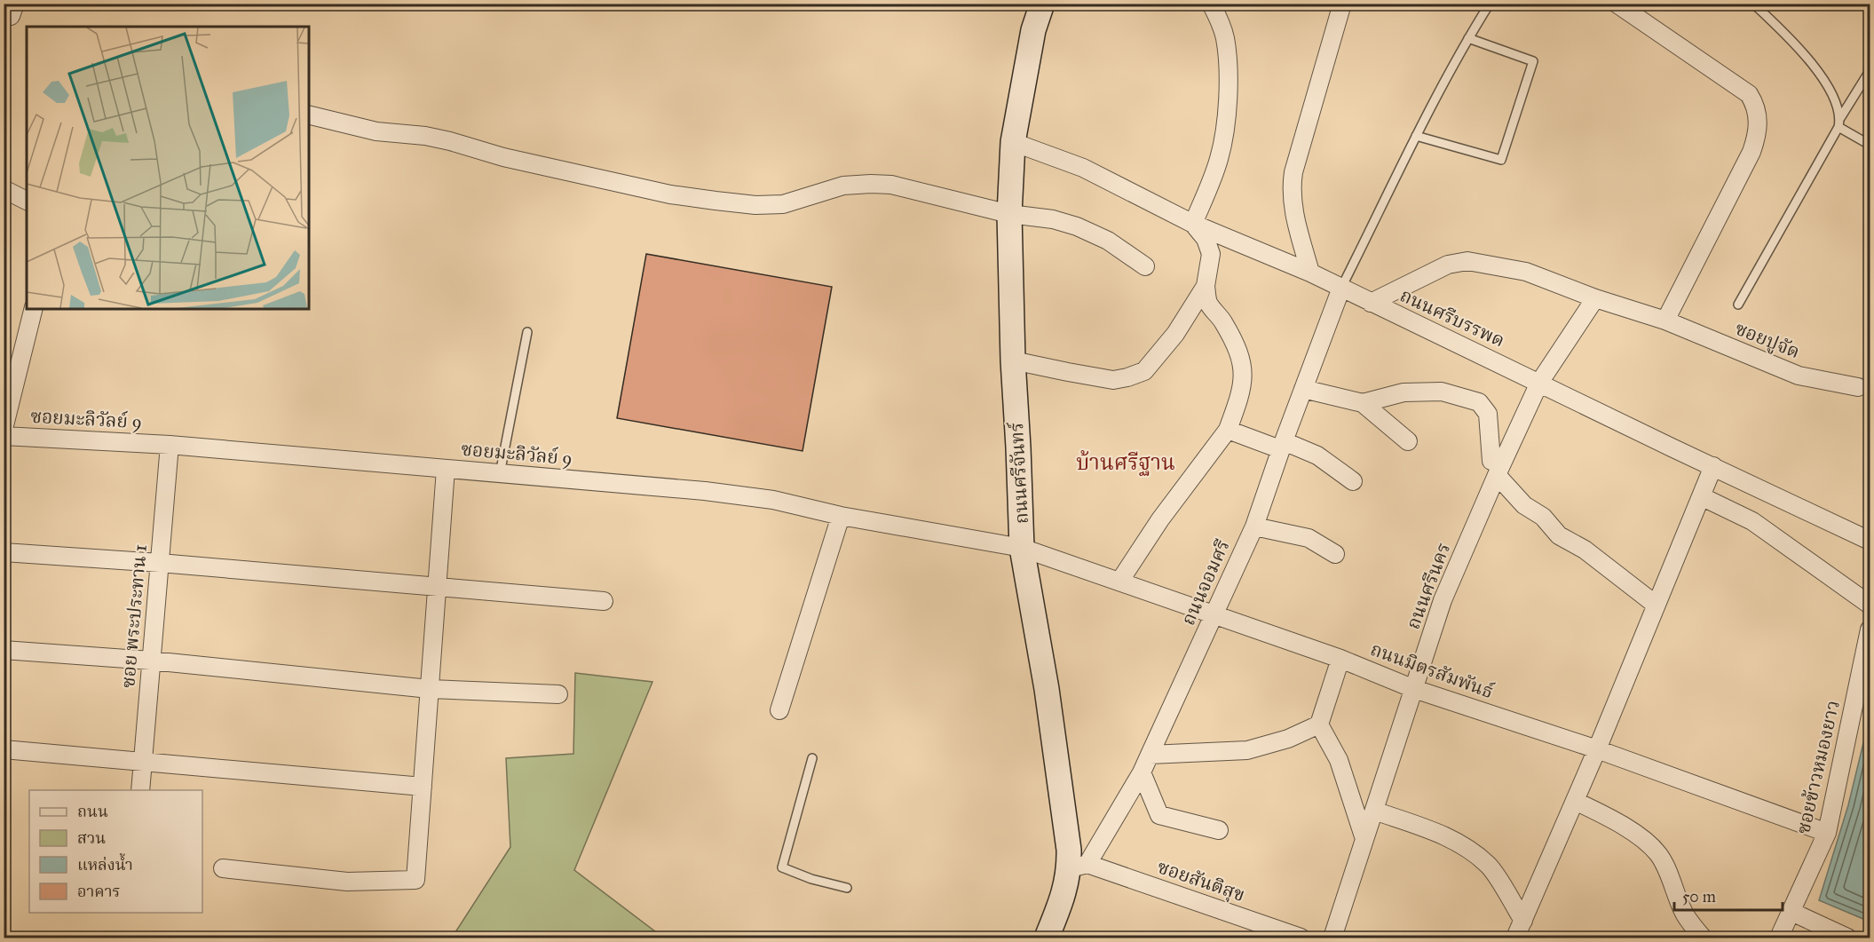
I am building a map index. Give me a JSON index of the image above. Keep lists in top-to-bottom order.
{
  "streets": {
    "main road": ["ถนนศรีจันทร์"],
    "street": [
      "ถนนศรีบรรพด",
      "ซอยปูจัด",
      "ซอยมะลิวัลย์ 9",
      "ถนนจอมศรี",
      "ถนนศรีนคร",
      "ซอย พระประทาน 1",
      "ถนนมิตรสัมพันธ์",
      "ซอยข้าวหมองยาว",
      "ซอยสันติสุข"
    ]
  },
  "crossings": [
    ["ถนนศรีบรรพด", "ซอยปูจัด"],
    ["ถนนศรีบรรพด", "ถนนศรีจันทร์"],
    ["ถนนศรีบรรพด", "ถนนจอมศรี"],
    ["ถนนศรีบรรพด", "ถนนศรีนคร"],
    ["ซอยปูจัด", "ถนนศรีนคร"],
    ["ซอยมะลิวัลย์ 9", "ถนนศรีจันทร์"],
    ["ซอยมะลิวัลย์ 9", "ซอย พระประทาน 1"],
    ["ซอยมะลิวัลย์ 9", "ถนนมิตรสัมพันธ์"],
    ["ถนนศรีจันทร์", "ถนนจอมศรี"],
    ["ถนนศรีจันทร์", "ถนนมิตรสัมพันธ์"],
    ["ถนนศรีจันทร์", "ซอยสันติสุข"],
    ["ถนนจอมศรี", "ถนนมิตรสัมพันธ์"],
    ["ถนนจอมศรี", "ซอยสันติสุข"],
    ["ถนนศรีนคร", "ถนนมิตรสัมพันธ์"],
    ["ถนนมิตรสัมพันธ์", "ซอยข้าวหมองยาว"]
  ],
  "districts": ["บ้านศรีฐาน"],
  "legend": [
    "ถนน",
    "สวน",
    "แหล่งน้ำ",
    "อาคาร"
  ],
  "scale_bar": "50 m"
}
